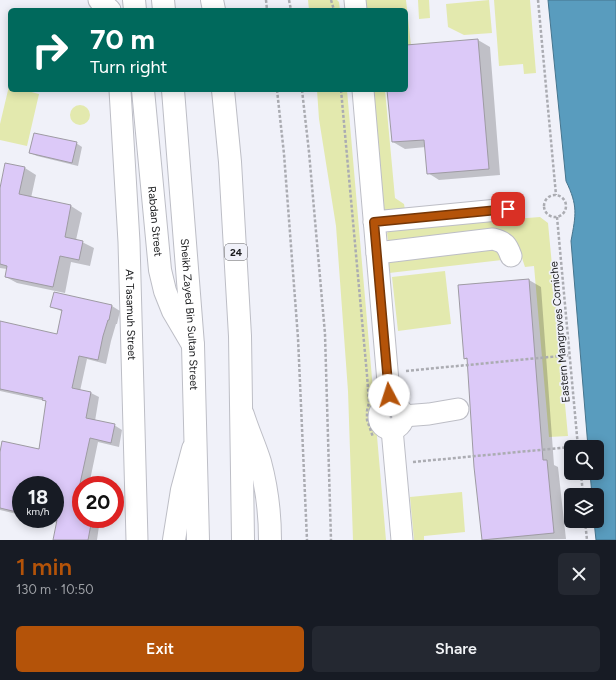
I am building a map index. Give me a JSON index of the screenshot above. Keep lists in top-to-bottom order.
{
  "streets": {
    "main road": ["Rabdan Street", "24", "Sheikh Zayed Bin Sultan Street"],
    "street": ["At Tasamuh Street"],
    "path": ["Eastern Mangroves Corniche"]
  },
  "crossings": [
    ["Rabdan Street", "Sheikh Zayed Bin Sultan Street"]
  ],
  "page": {
    "turn": ["70 m", "Turn right"],
    "speed": "18 km/h",
    "limit": "20",
    "heading": ["1 min", "130 m · 10:50"],
    "buttons": ["Exit", "Share"]
  }
}
